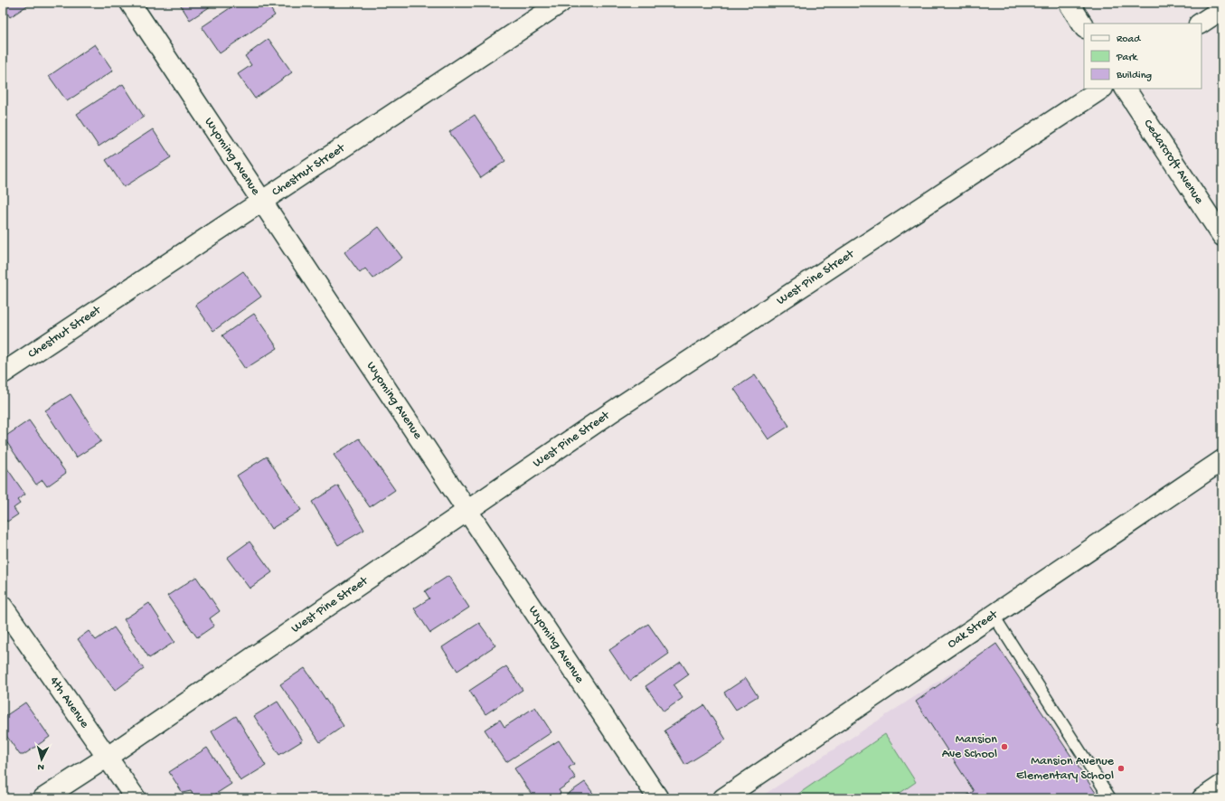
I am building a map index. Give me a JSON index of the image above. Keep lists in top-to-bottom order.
{
  "streets": {
    "street": [
      "Wyoming Avenue",
      "Cedarcroft Avenue",
      "Chestnut Street",
      "West Pine Street",
      "Oak Street",
      "4th Avenue"
    ]
  },
  "crossings": [
    ["Wyoming Avenue", "Chestnut Street"],
    ["Wyoming Avenue", "West Pine Street"],
    ["West Pine Street", "4th Avenue"]
  ],
  "places": ["Mansion Ave School", "Mansion Avenue Elementary School"],
  "legend": ["Road", "Park", "Building"],
  "north": "bottom"
}
